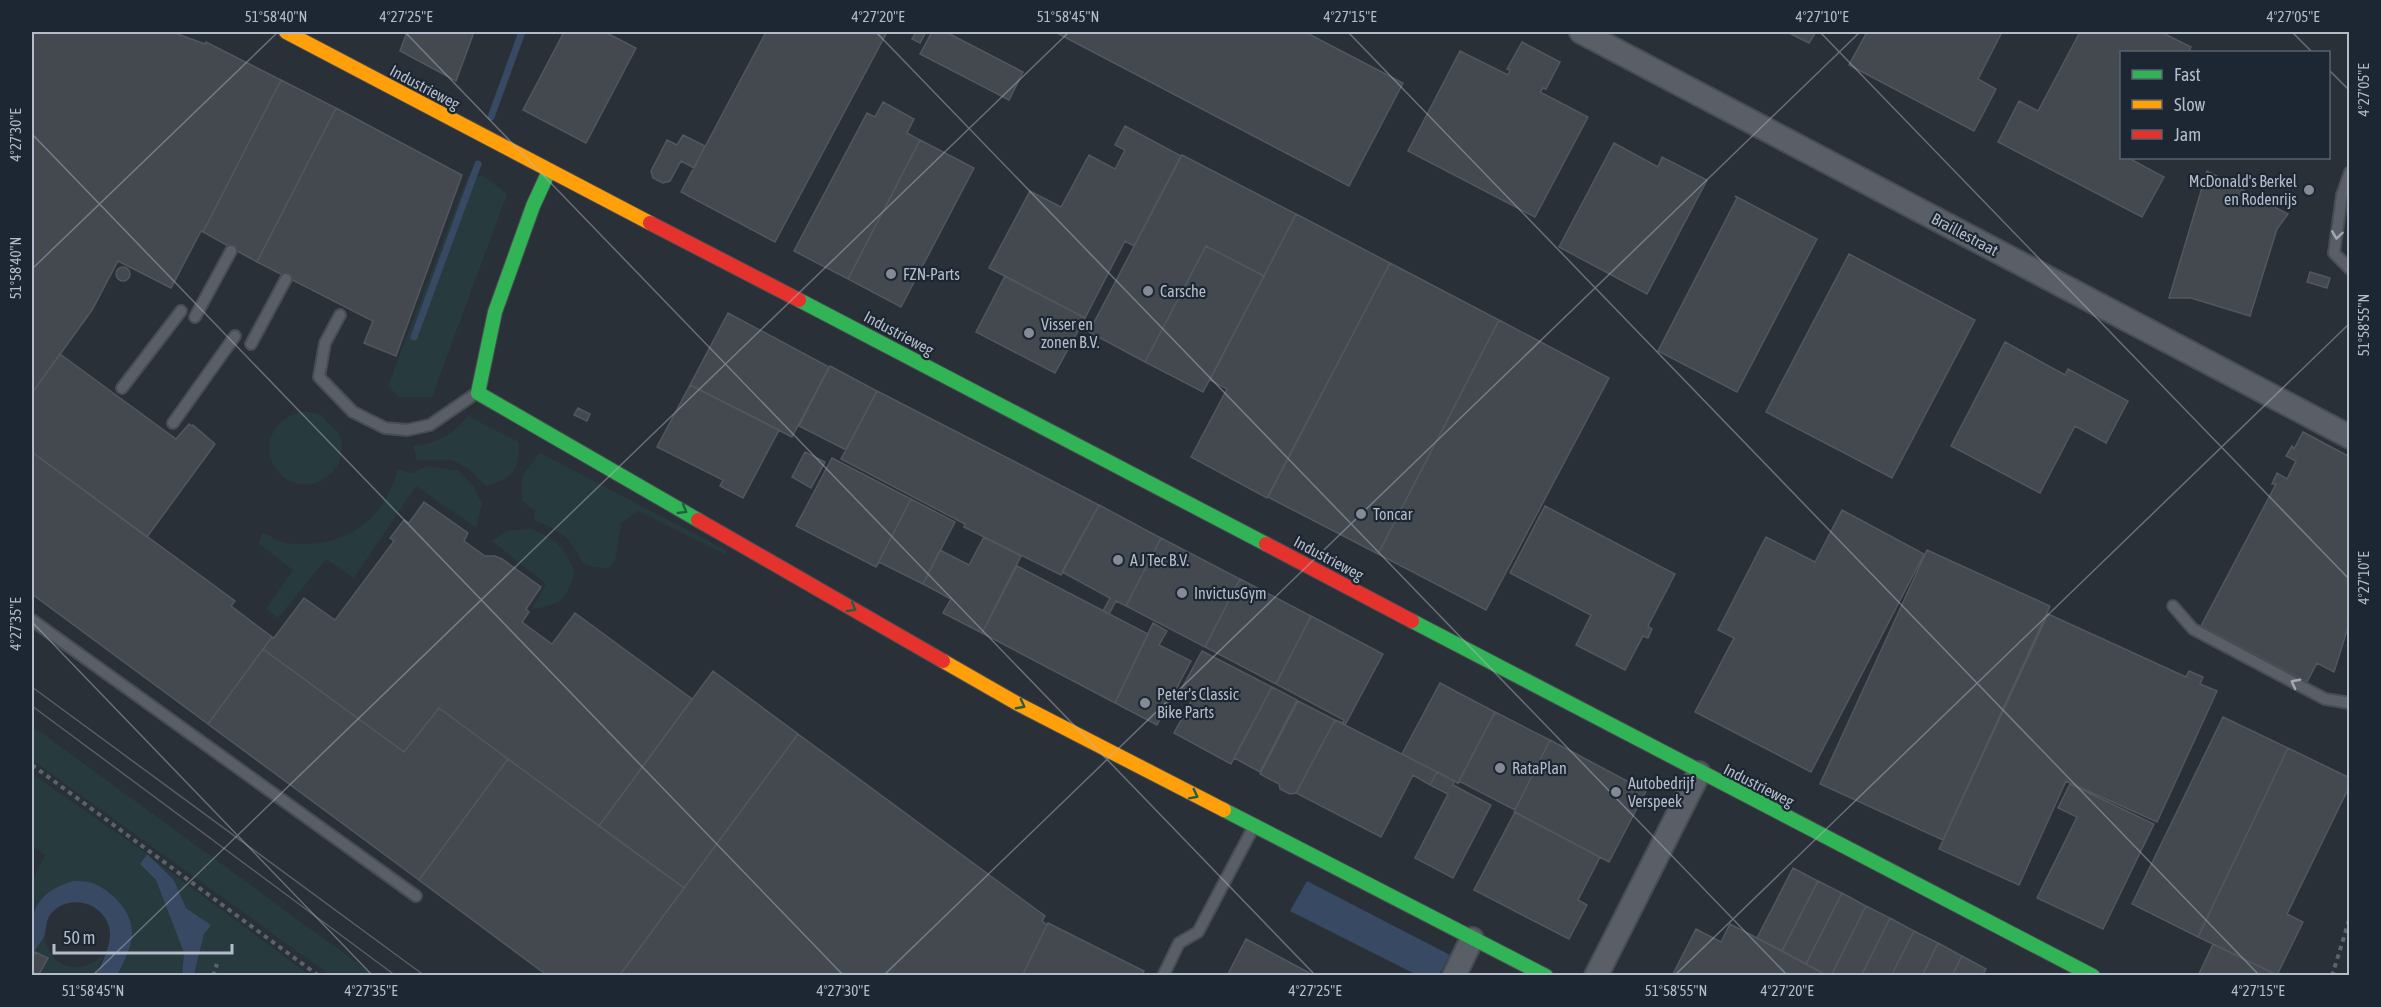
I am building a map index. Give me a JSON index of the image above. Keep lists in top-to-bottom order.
{
  "streets": {
    "street": ["Industrieweg", "Braillestraat"]
  },
  "places": [
    "McDonald's Berkel en Rodenrijs",
    "FZN-Parts",
    "Carsche",
    "Visser en zonen B.V.",
    "Toncar",
    "A J Tec B.V.",
    "InvictusGym",
    "Peter's Classic Bike Parts",
    "RataPlan",
    "Autobedrijf Verspeek"
  ],
  "legend": ["Fast", "Slow", "Jam"],
  "scale_bar": "50 m",
  "coordinates": [
    "51°58'40\"N",
    "4°27'25\"E",
    "4°27'20\"E",
    "51°58'45\"N",
    "4°27'15\"E",
    "4°27'10\"E",
    "4°27'05\"E",
    "4°27'30\"E",
    "51°58'55\"N",
    "4°27'35\"E"
  ]
}
